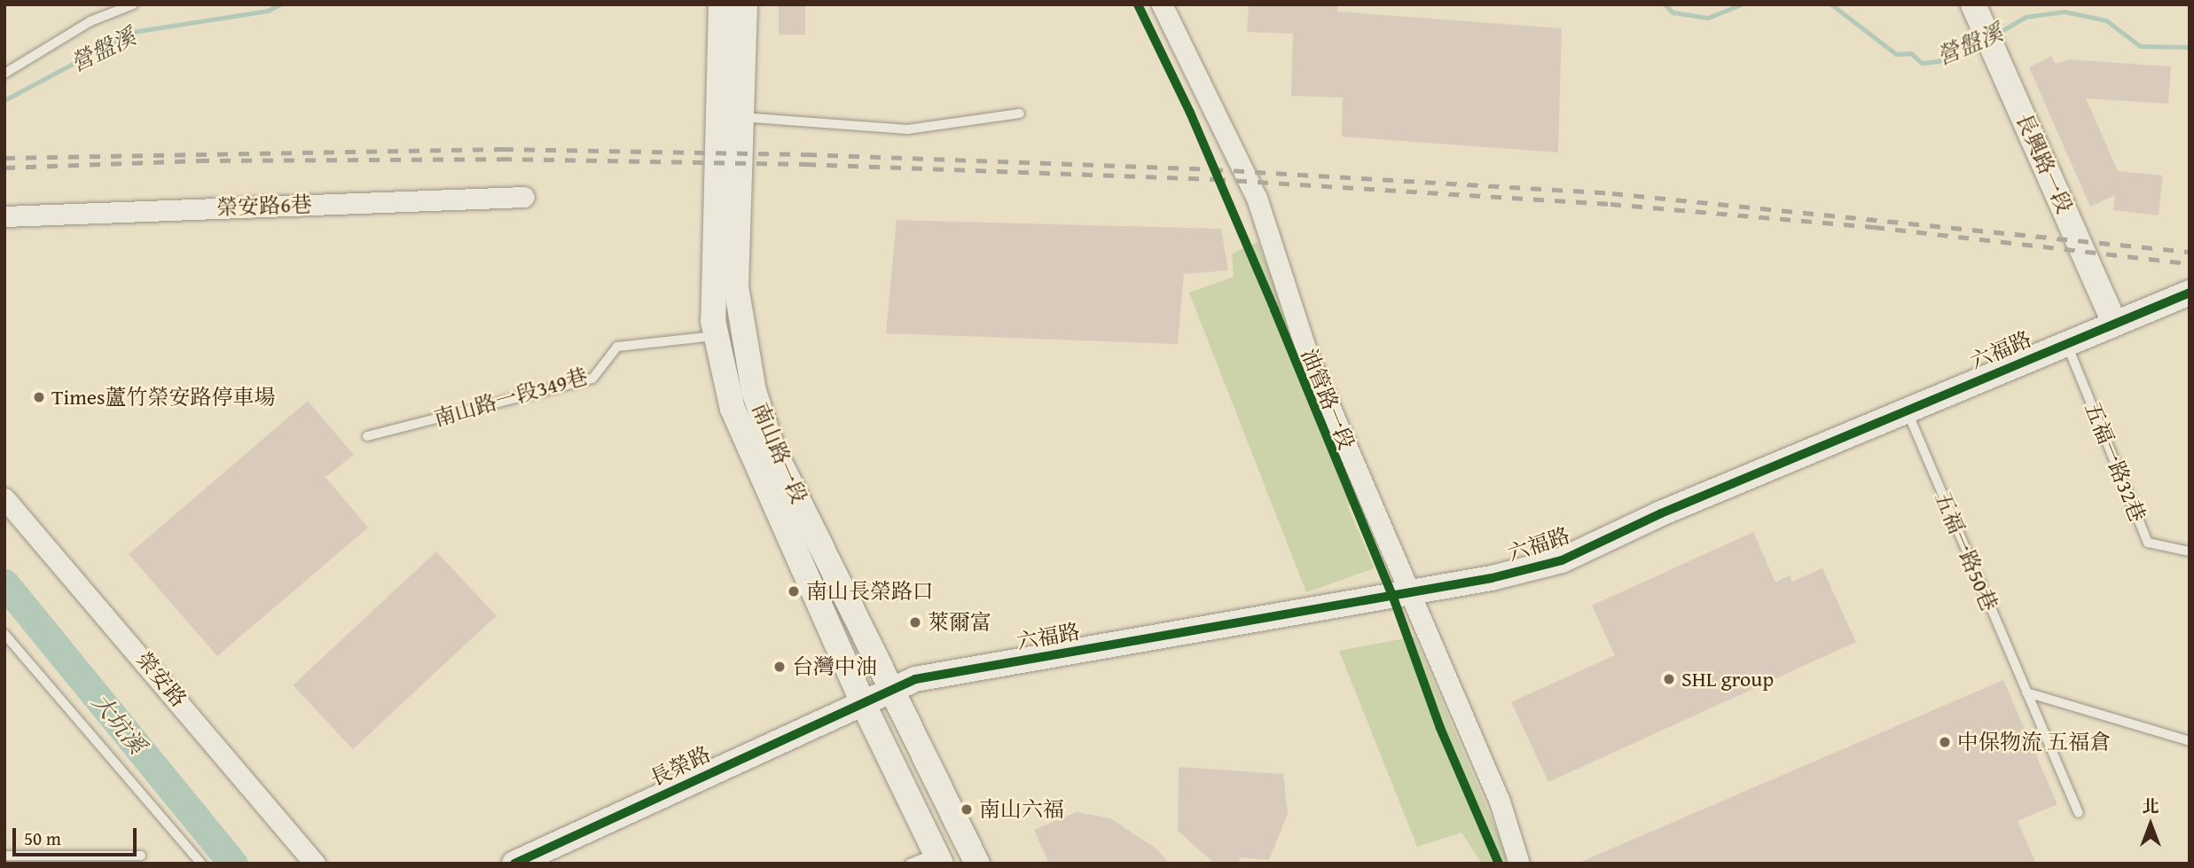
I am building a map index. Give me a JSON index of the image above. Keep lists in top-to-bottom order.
{
  "streets": {
    "street": [
      "長興路一段",
      "榮安路6巷",
      "六福路",
      "油管路一段",
      "南山路一段",
      "榮安路",
      "長榮路"
    ],
    "lane": ["南山路一段349巷", "五福一路32巷", "五福一路50巷"]
  },
  "crossings": [
    ["長興路一段", "六福路"],
    ["六福路", "油管路一段"],
    ["六福路", "南山路一段"],
    ["六福路", "五福一路32巷"],
    ["六福路", "五福一路50巷"],
    ["六福路", "長榮路"],
    ["南山路一段349巷", "南山路一段"],
    ["南山路一段", "長榮路"]
  ],
  "water": ["營盤溪", "大坑溪"],
  "places": [
    "Times蘆竹榮安路停車場",
    "南山長榮路口",
    "萊爾富",
    "台灣中油",
    "SHL group",
    "中保物流 五福倉",
    "南山六福"
  ],
  "scale_bar": "50 m",
  "north": "top"
}
